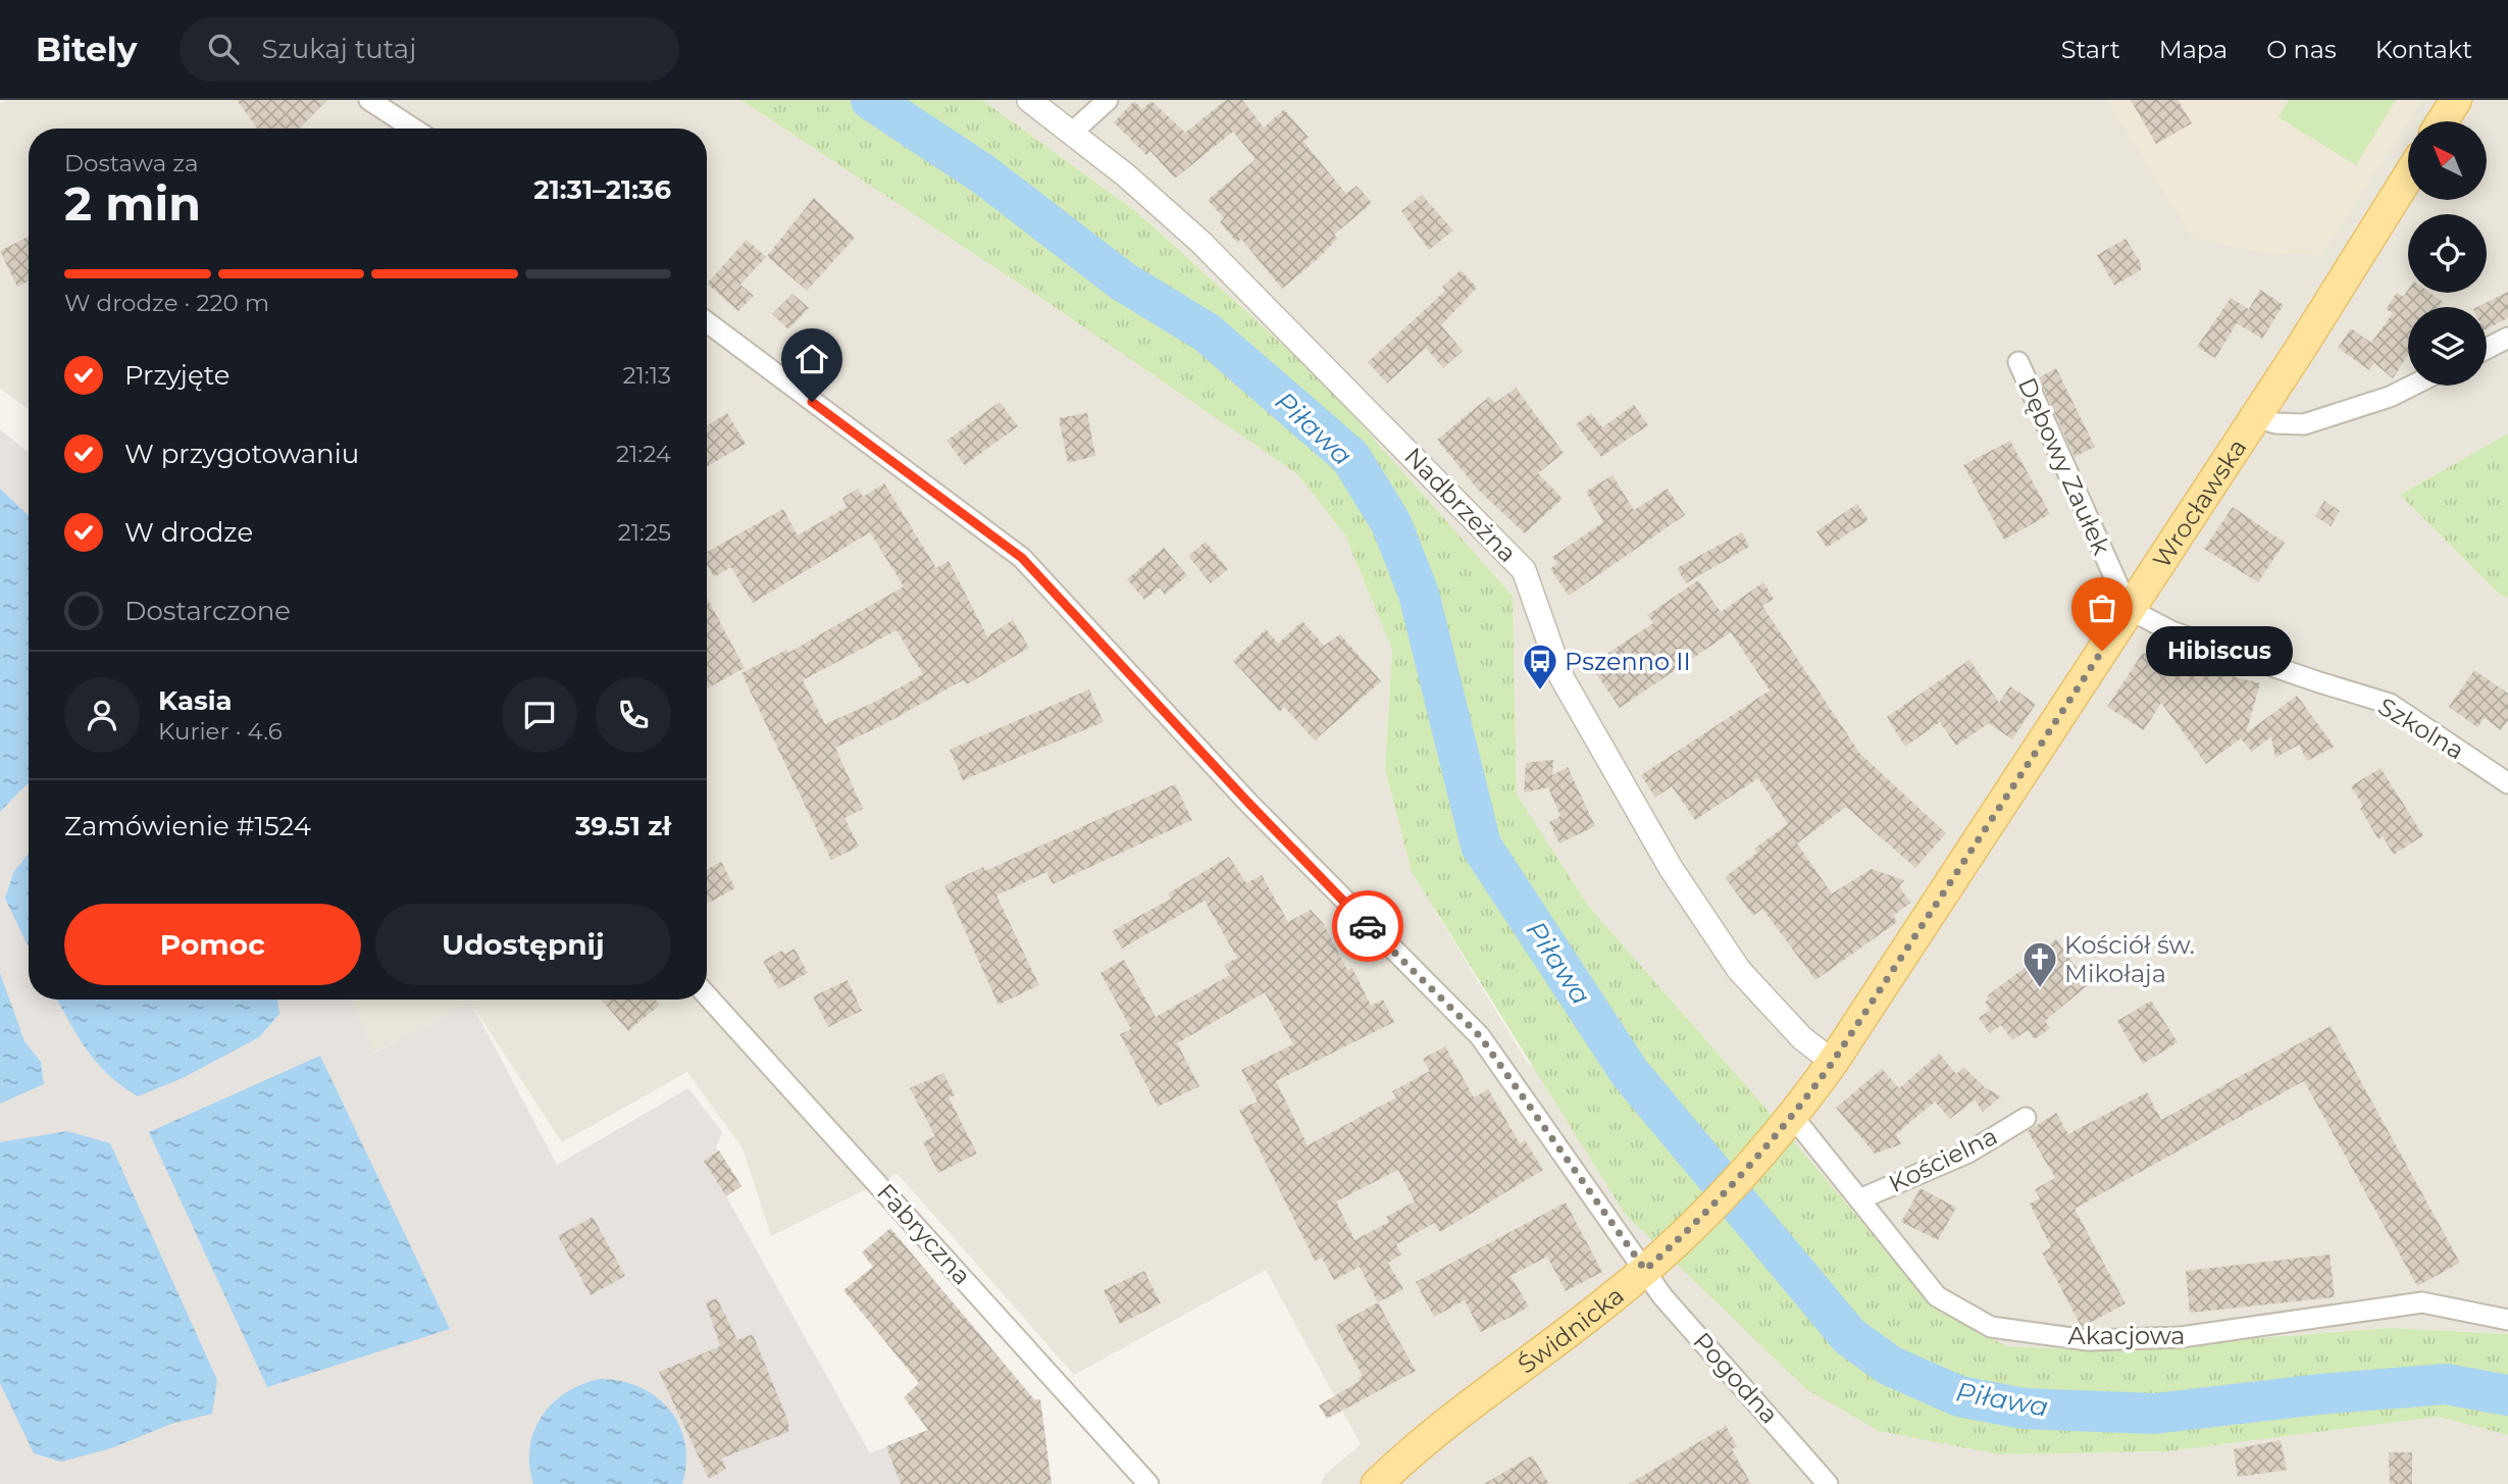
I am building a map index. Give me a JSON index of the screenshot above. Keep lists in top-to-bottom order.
{
  "streets": {
    "main road": ["Wrocławska", "Świdnicka"],
    "street": [
      "Dębowy Zaułek",
      "Nadbrzeżna",
      "Szkolna",
      "Kościelna",
      "Fabryczna",
      "Akacjowa",
      "Pogodna"
    ]
  },
  "crossings": [
    ["Dębowy Zaułek", "Wrocławska"],
    ["Dębowy Zaułek", "Szkolna"],
    ["Wrocławska", "Nadbrzeżna"],
    ["Wrocławska", "Szkolna"],
    ["Wrocławska", "Świdnicka"],
    ["Nadbrzeżna", "Świdnicka"],
    ["Kościelna", "Akacjowa"],
    ["Świdnicka", "Akacjowa"],
    ["Świdnicka", "Pogodna"]
  ],
  "water": ["Piława"],
  "places": {
    "other": ["Hibiscus"],
    "bus stop": ["Pszenno II"],
    "church": ["Kościół św. Mikołaja"]
  },
  "north": "top left",
  "page": {
    "header": "Bitely",
    "search": "Szukaj tutaj",
    "nav": [
      "Start",
      "Mapa",
      "O nas",
      "Kontakt"
    ],
    "heading": ["2 min", "Dostawa za", "21:31–21:36"],
    "panel": [
      "Kasia",
      "Kurier · 4.6",
      "Zamówienie #1524",
      "39.51 zł"
    ],
    "bar": "W drodze · 220 m",
    "list": [
      ["Przyjęte", "21:13"],
      ["W przygotowaniu", "21:24"],
      ["W drodze", "21:25"],
      "Dostarczone"
    ],
    "bubble": "Hibiscus",
    "buttons": ["Pomoc", "Udostępnij"]
  }
}
